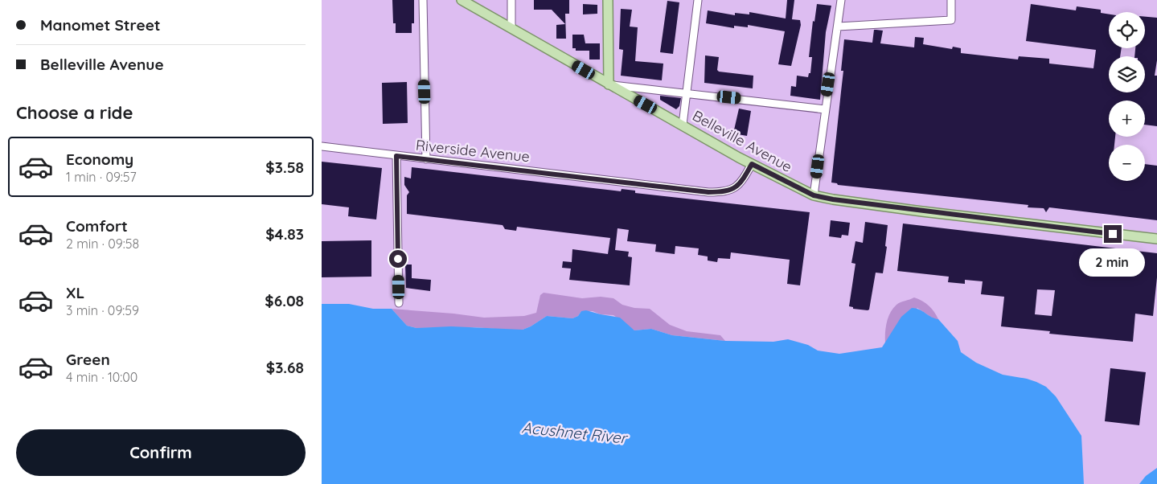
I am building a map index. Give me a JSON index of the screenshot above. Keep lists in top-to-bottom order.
{
  "streets": {
    "main road": ["Belleville Avenue"],
    "street": ["Riverside Avenue"]
  },
  "crossings": [
    ["Belleville Avenue", "Riverside Avenue"]
  ],
  "water": ["Acushnet River"],
  "page": {
    "banner": ["Manomet Street", "Belleville Avenue"],
    "map_buttons": ["+", "−"],
    "heading": "Choose a ride",
    "list": [
      {
        "name": "Economy",
        "note": "1 min · 09:57",
        "value": "$3.58"
      },
      {
        "name": "Comfort",
        "note": "2 min · 09:58",
        "value": "$4.83"
      },
      {
        "name": "XL",
        "note": "3 min · 09:59",
        "value": "$6.08"
      },
      {
        "name": "Green",
        "note": "4 min · 10:00",
        "value": "$3.68"
      }
    ],
    "bubble": "2 min",
    "buttons": "Confirm"
  }
}
